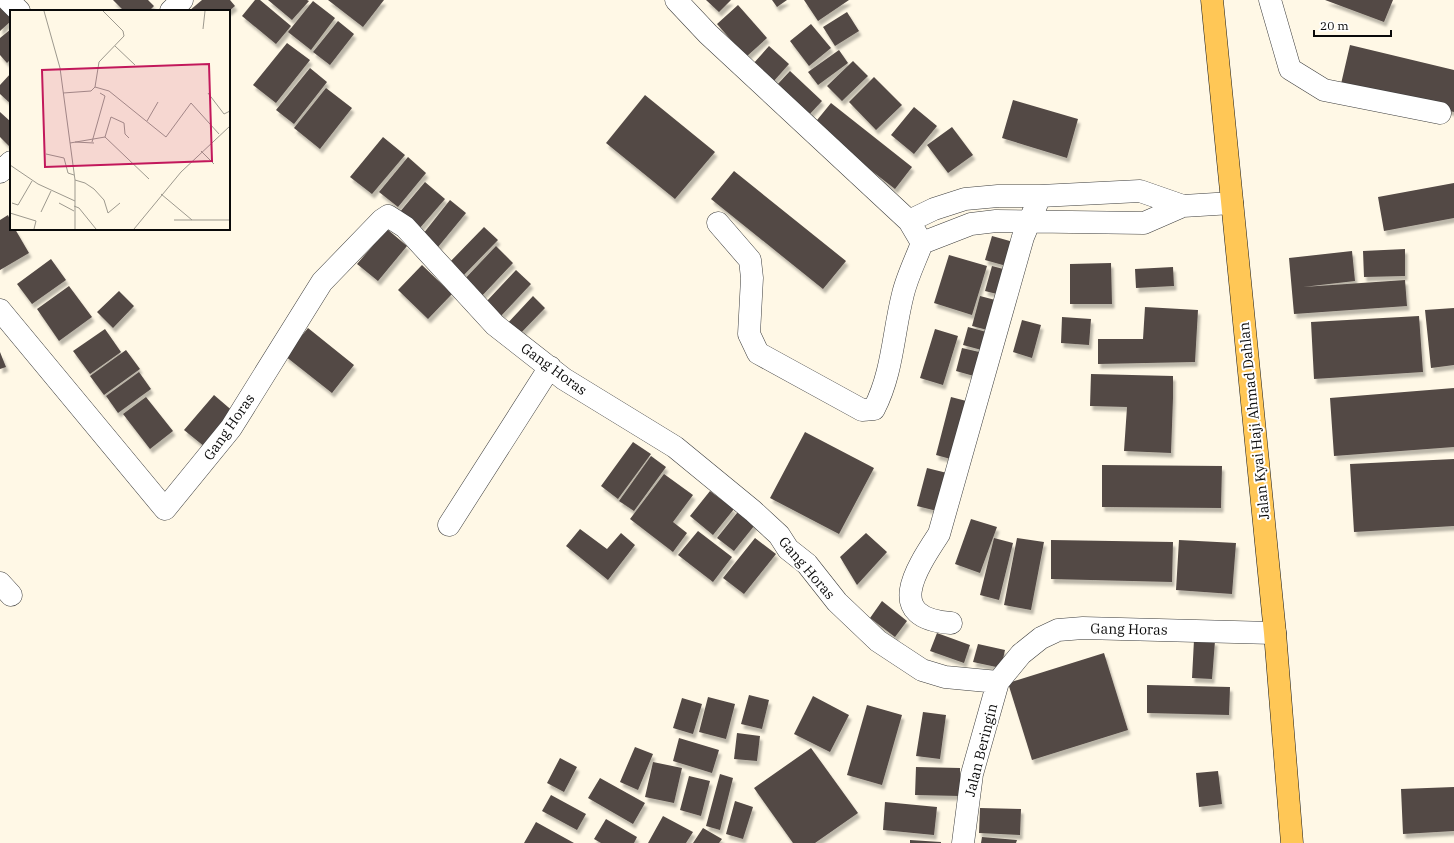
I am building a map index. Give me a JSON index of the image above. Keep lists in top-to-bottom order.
{
  "streets": {
    "main road": ["Jalan Kyai Haji Ahmad Dahlan"],
    "street": ["Gang Horas", "Jalan Beringin"]
  },
  "crossings": [
    ["Gang Horas", "Jalan Kyai Haji Ahmad Dahlan"],
    ["Gang Horas", "Jalan Beringin"]
  ],
  "scale_bar": "20 m"
}
